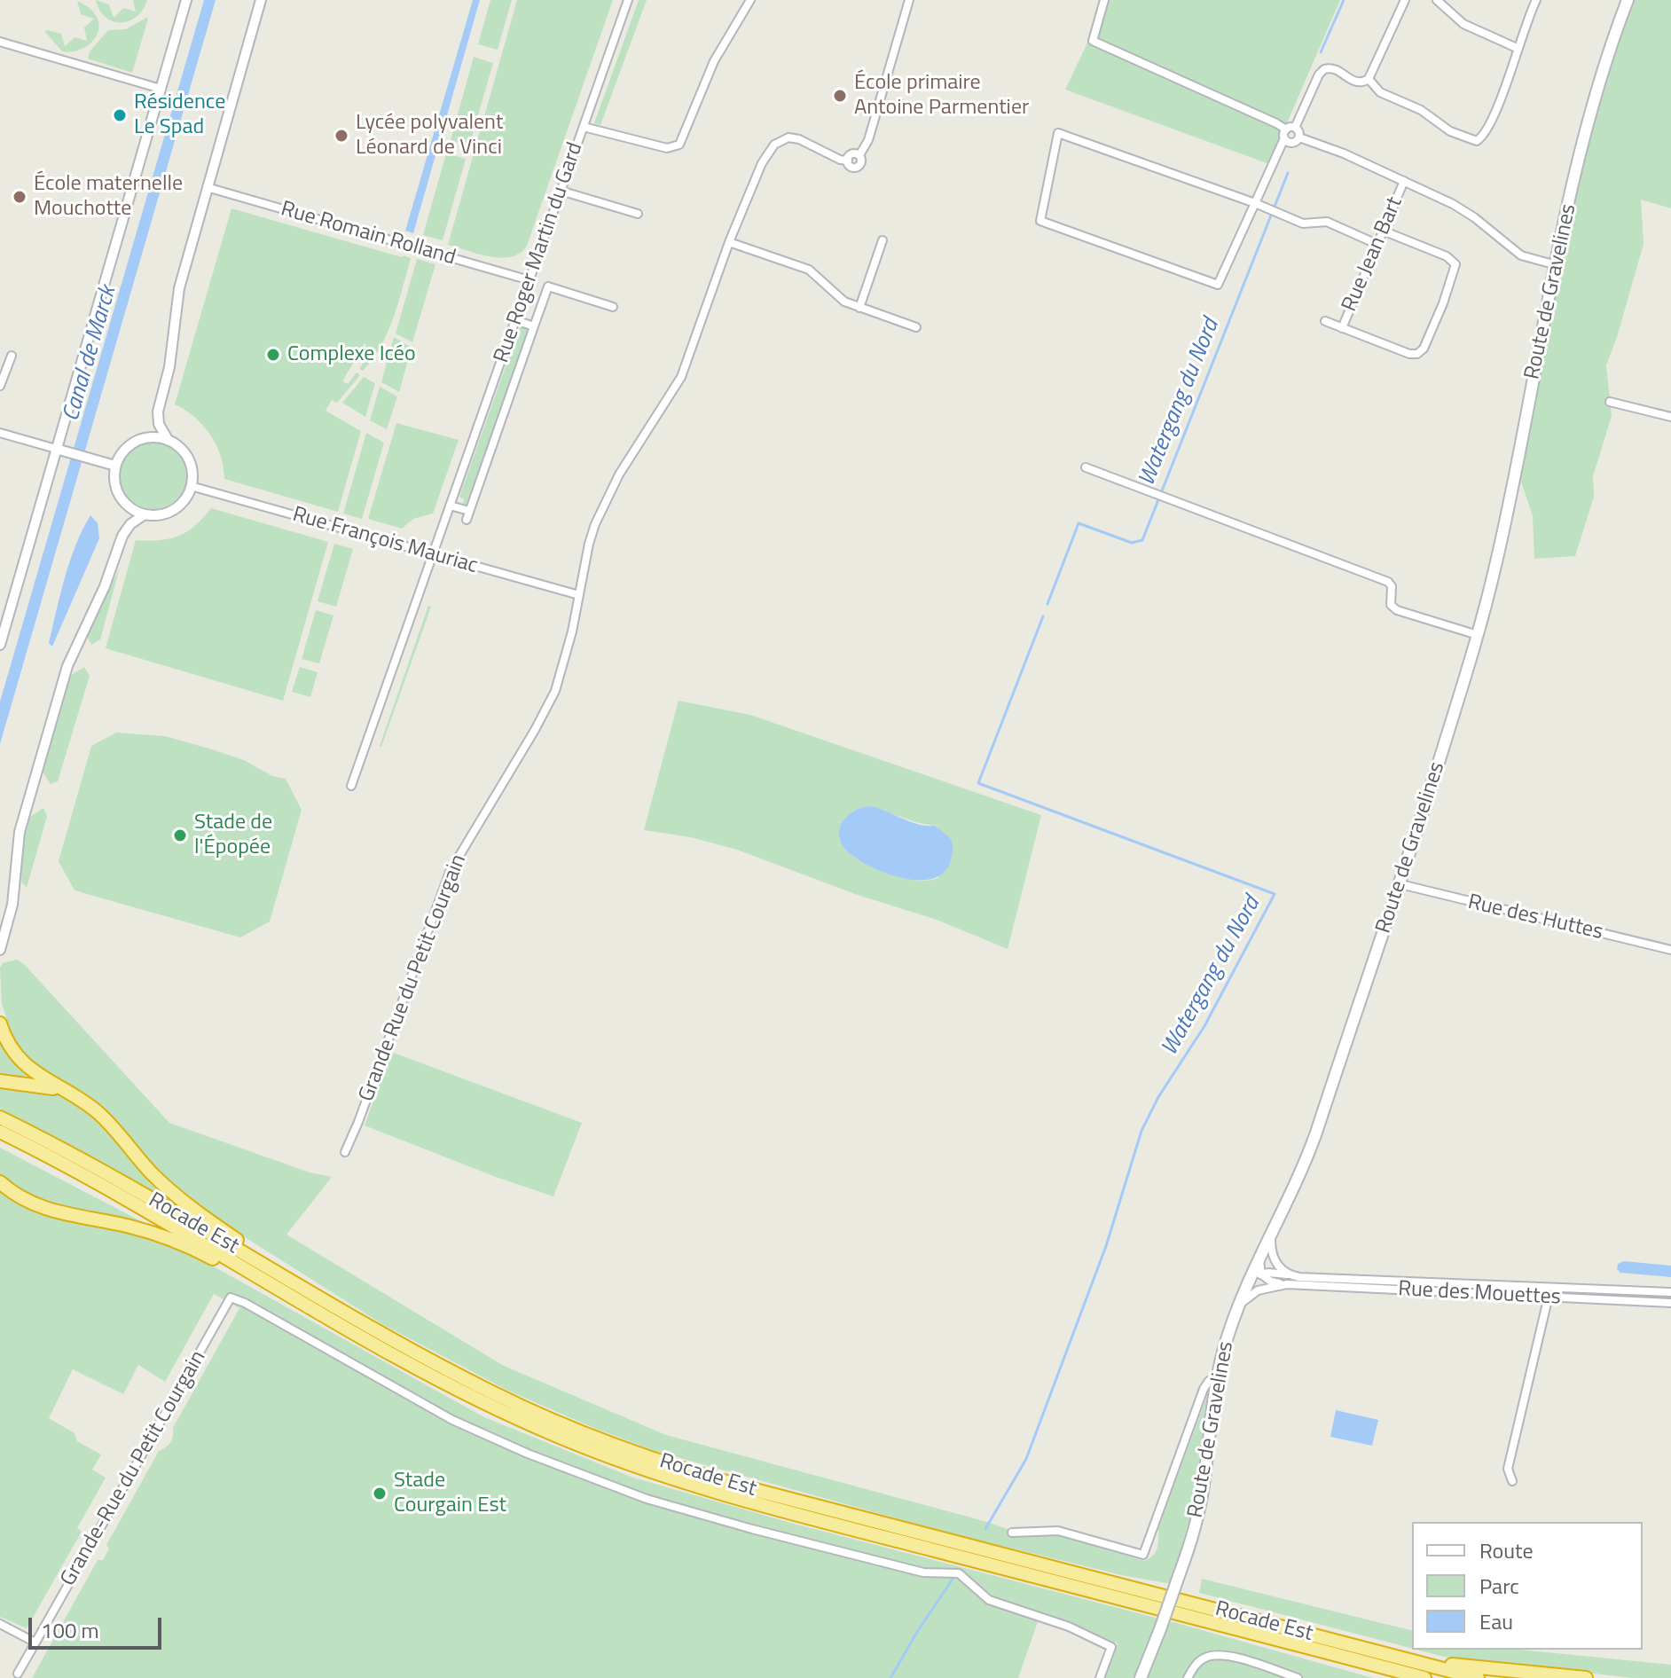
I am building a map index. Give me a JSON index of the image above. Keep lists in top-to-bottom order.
{
  "streets": {
    "highway": ["Rocade Est"],
    "main road": ["Route de Gravelines"],
    "street": [
      "Rue Romain Rolland",
      "Rue Roger Martin du Gard",
      "Rue Jean Bart",
      "Rue François Mauriac",
      "Rue des Huttes",
      "Grande Rue du Petit Courgain",
      "Rue des Mouettes",
      "Grande-Rue du Petit Courgain"
    ]
  },
  "crossings": [
    ["Rue Romain Rolland", "Rue Roger Martin du Gard"],
    ["Rue Roger Martin du Gard", "Rue François Mauriac"],
    ["Route de Gravelines", "Rue des Huttes"],
    ["Route de Gravelines", "Rue des Mouettes"],
    ["Rue François Mauriac", "Grande Rue du Petit Courgain"]
  ],
  "water": ["Canal de Marck", "Watergang du Nord"],
  "places": [
    "École primaire Antoine Parmentier",
    "Résidence Le Spad",
    "Lycée polyvalent Léonard de Vinci",
    "École maternelle Mouchotte",
    "Complexe Icéo",
    "Stade de l'Épopée",
    "Stade Courgain Est"
  ],
  "legend": ["Route", "Parc", "Eau"],
  "scale_bar": "100 m"
}
